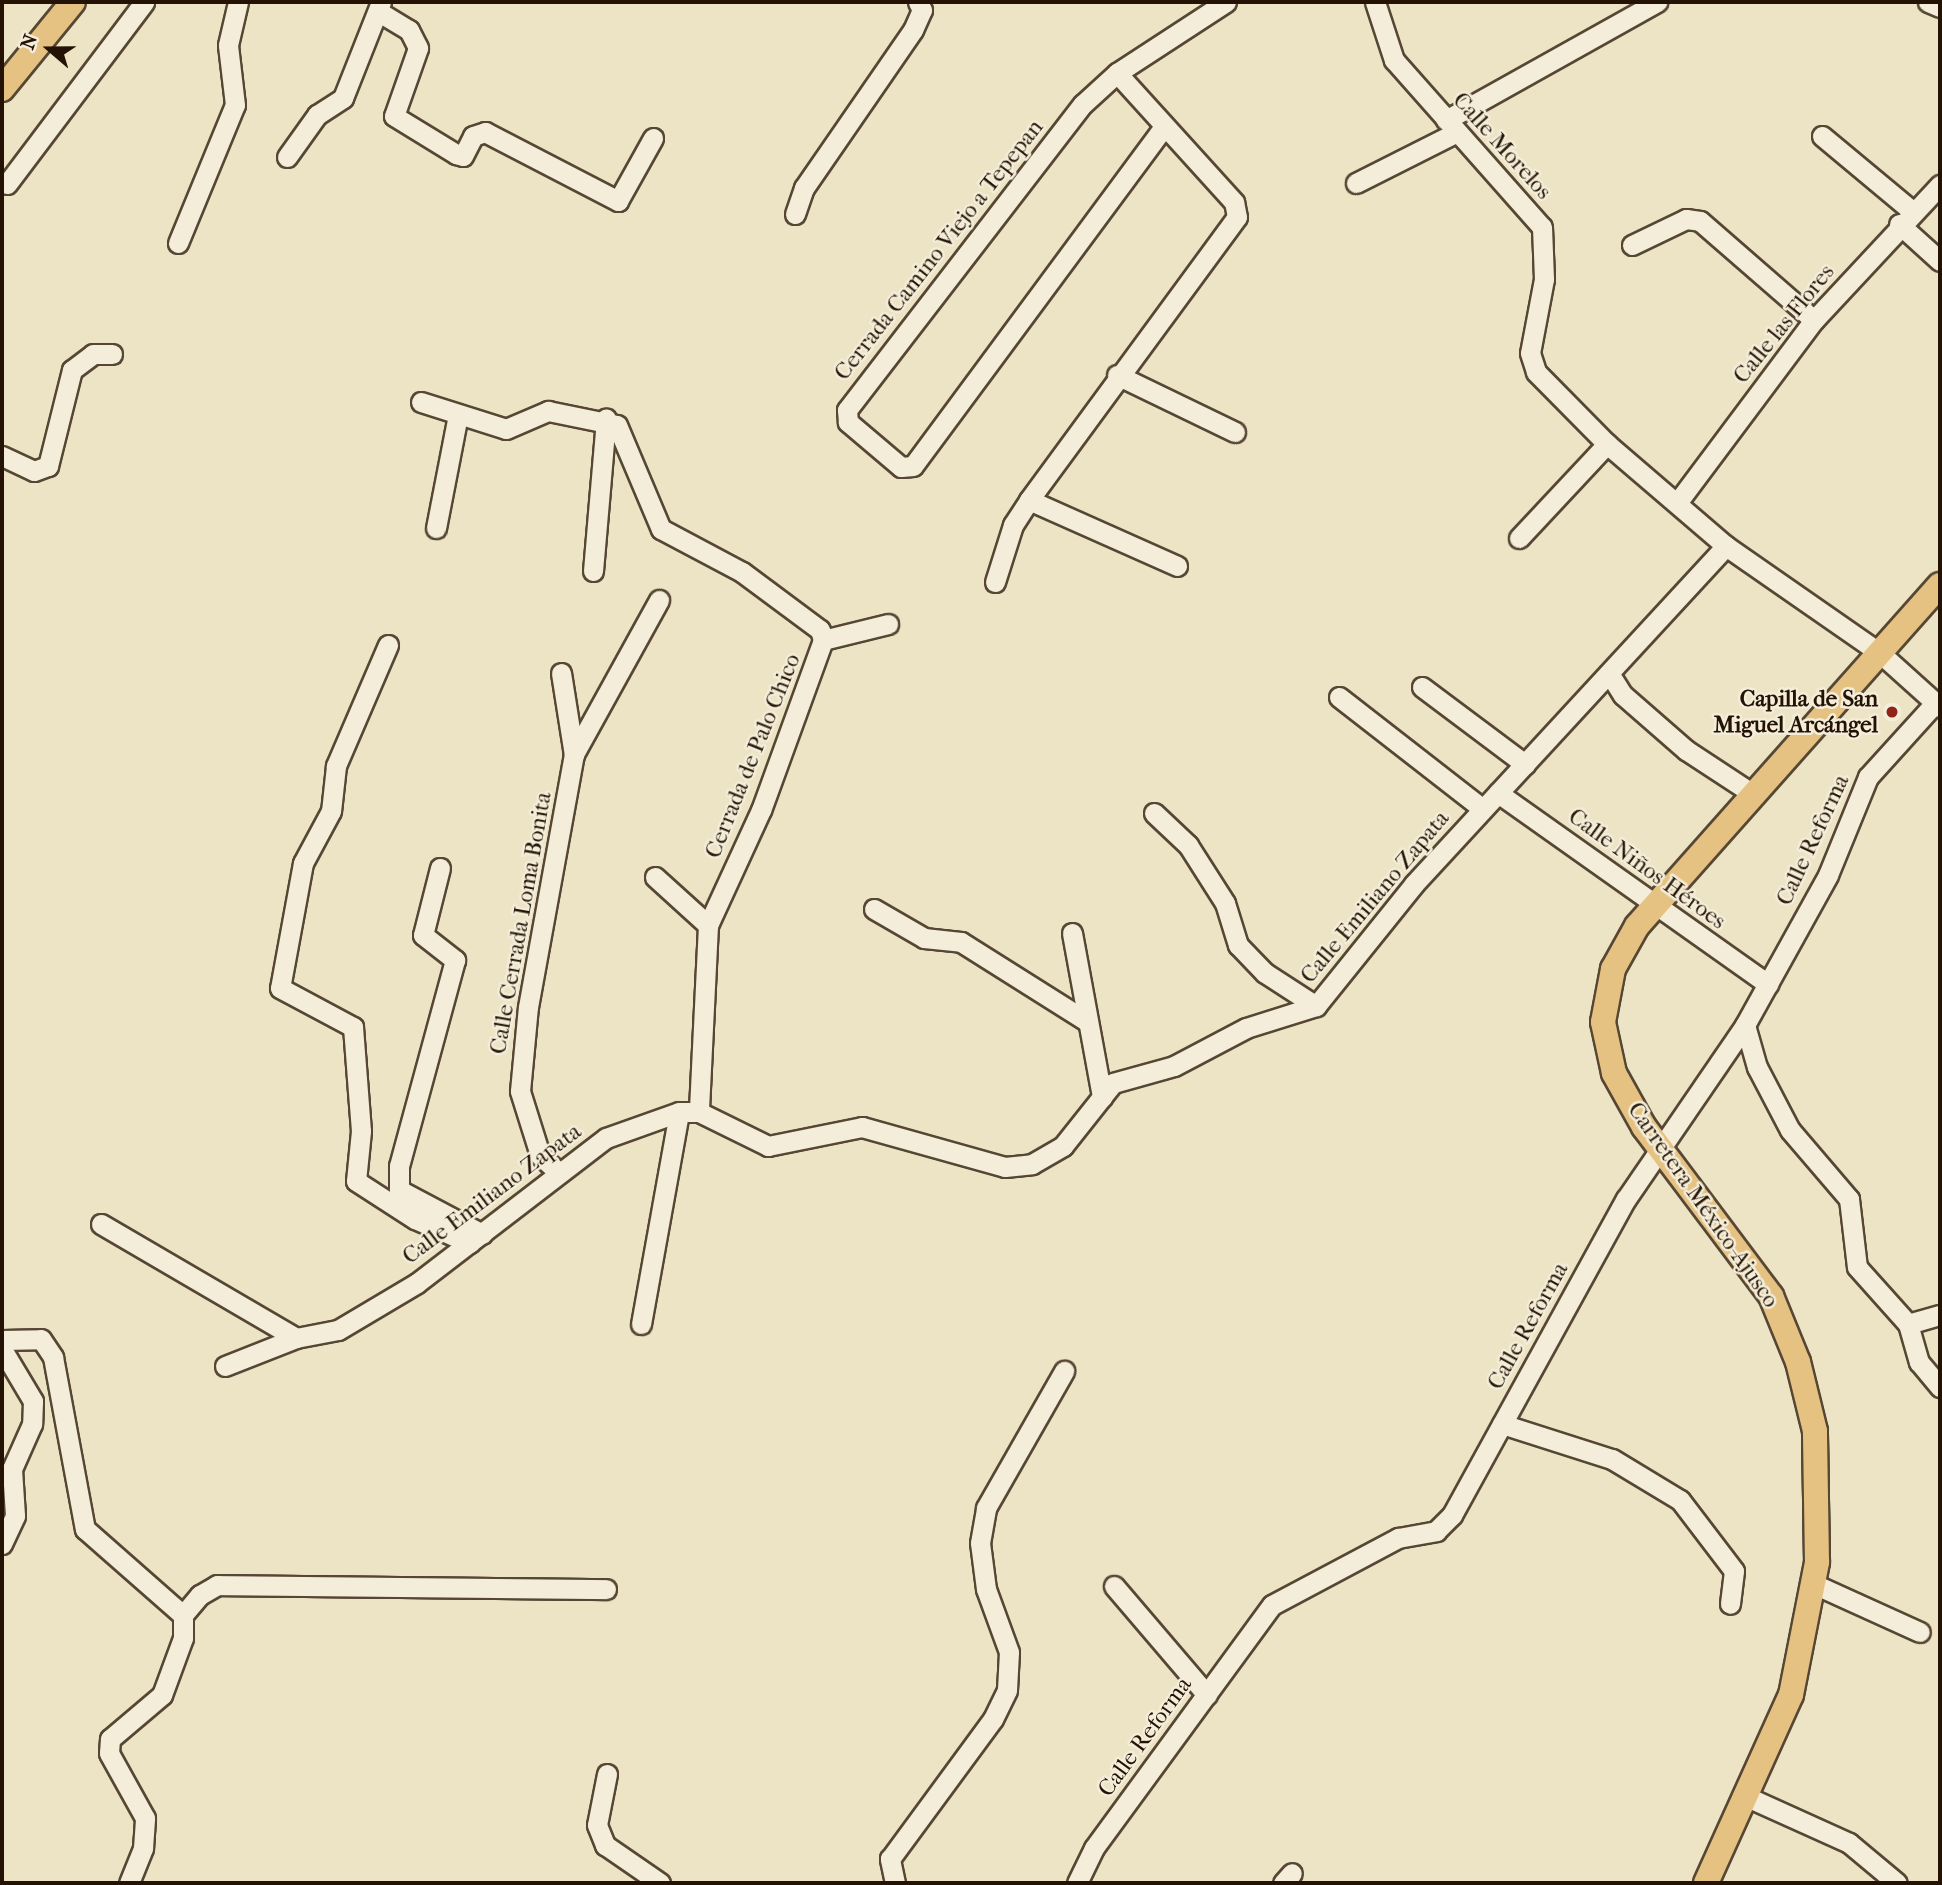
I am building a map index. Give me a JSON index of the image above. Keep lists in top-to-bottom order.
{
  "streets": {
    "main road": ["Carretera México-Ajusco"],
    "street": [
      "Calle Morelos",
      "Cerrada Camino Viejo a Tepepan",
      "Calle las Flores",
      "Cerrada de Palo Chico",
      "Calle Reforma",
      "Calle Niños Héroes",
      "Calle Emiliano Zapata",
      "Calle Cerrada Loma Bonita"
    ]
  },
  "crossings": [
    ["Calle Morelos", "Calle las Flores"],
    ["Calle Morelos", "Calle Reforma"],
    ["Calle Morelos", "Calle Emiliano Zapata"],
    ["Calle Morelos", "Carretera México-Ajusco"],
    ["Cerrada de Palo Chico", "Calle Emiliano Zapata"],
    ["Calle Reforma", "Calle Niños Héroes"],
    ["Calle Reforma", "Carretera México-Ajusco"],
    ["Calle Niños Héroes", "Calle Emiliano Zapata"],
    ["Calle Niños Héroes", "Carretera México-Ajusco"],
    ["Calle Emiliano Zapata", "Calle Cerrada Loma Bonita"]
  ],
  "places": ["Capilla de San Miguel Arcángel"],
  "north": "left"
}
